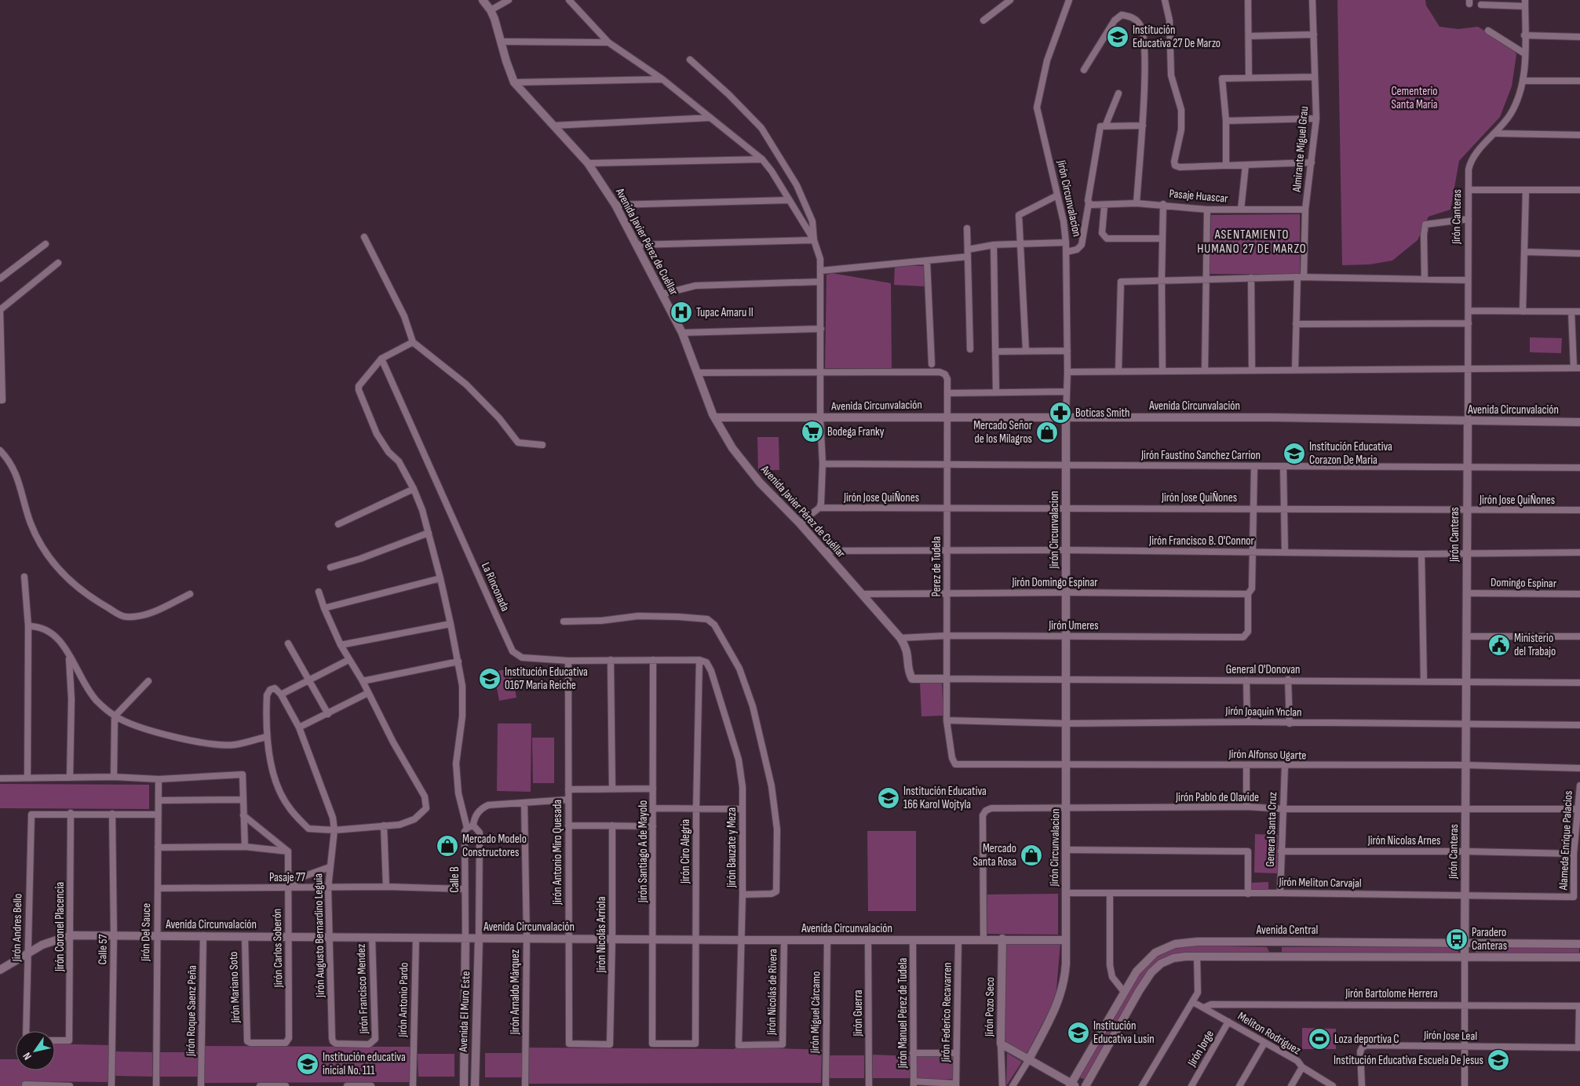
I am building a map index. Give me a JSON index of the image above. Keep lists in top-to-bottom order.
{
  "streets": {
    "street": [
      "Almirante Miguel Grau",
      "Pasaje Huascar",
      "Jirón Circunvalacion",
      "Jirón Canteras",
      "Avenida Javier Pérez de Cuéllar",
      "Avenida Circunvalación",
      "Jirón Faustino Sanchez Carrion",
      "Jirón Jose QuiÑones",
      "Jirón Francisco B. O'Connor",
      "Perez de Tudela",
      "Jirón Domingo Espinar",
      "Domingo Espinar",
      "La Rinconada",
      "Jirón Umeres",
      "General O'Donovan",
      "Jirón Joaquin Ynclan",
      "Jirón Alfonso Ugarte",
      "Jirón Pablo de Olavide",
      "General Santa Cruz",
      "Jirón Nicolas Arnes",
      "Alameda Enrique Palacios",
      "Jirón Bauzate y Meza",
      "Jirón Santiago A de Mayolo",
      "Jirón Ciro Alegria",
      "Jirón Antonio Miro Quesada",
      "Pasaje 77",
      "Calle B",
      "Jirón Meliton Carvajal",
      "Jirón Coronel Placencia",
      "Jirón Andres Bello",
      "Avenida Central",
      "Jirón Del Sauce",
      "Jirón Nicolás Arriola",
      "Jirón Augusto Bernardino Leguia",
      "Jirón Carlos Soberón",
      "Calle 57",
      "Jirón Mariano Soto",
      "Jirón Francisco Mendez",
      "Jirón Arnaldo Márquez",
      "Jirón Nicolás de Rivera",
      "Jirón Bartolome Herrera",
      "Jirón Antonio Pardo",
      "Jirón Pozo Seco",
      "Jirón Roque Saenz Peña",
      "Avenida El Muro Este",
      "Jirón Miguel Cárcamo",
      "Jirón Federico Recavarren",
      "Jirón Guerra",
      "Jirón Manuel Pérez de Tudela",
      "Meliton Rodriguez",
      "Jirón Jose Leal",
      "Jirón Jorge"
    ]
  },
  "crossings": [
    ["Almirante Miguel Grau", "Pasaje Huascar"],
    ["Jirón Circunvalacion", "Avenida Circunvalación"],
    ["Jirón Circunvalacion", "Jirón Faustino Sanchez Carrion"],
    ["Jirón Circunvalacion", "Jirón Jose QuiÑones"],
    ["Jirón Circunvalacion", "Jirón Francisco B. O'Connor"],
    ["Jirón Circunvalacion", "Jirón Domingo Espinar"],
    ["Jirón Circunvalacion", "Jirón Umeres"],
    ["Jirón Circunvalacion", "General O'Donovan"],
    ["Jirón Circunvalacion", "Jirón Joaquin Ynclan"],
    ["Jirón Circunvalacion", "Jirón Alfonso Ugarte"],
    ["Jirón Circunvalacion", "Jirón Pablo de Olavide"],
    ["Jirón Circunvalacion", "Jirón Meliton Carvajal"],
    ["Jirón Circunvalacion", "Jirón Pozo Seco"],
    ["Jirón Canteras", "Avenida Circunvalación"],
    ["Jirón Canteras", "Jirón Faustino Sanchez Carrion"],
    ["Jirón Canteras", "Jirón Jose QuiÑones"],
    ["Jirón Canteras", "Jirón Francisco B. O'Connor"],
    ["Jirón Canteras", "Domingo Espinar"],
    ["Jirón Canteras", "General O'Donovan"],
    ["Jirón Canteras", "Jirón Joaquin Ynclan"],
    ["Jirón Canteras", "Jirón Alfonso Ugarte"],
    ["Jirón Canteras", "Jirón Pablo de Olavide"],
    ["Jirón Canteras", "Jirón Nicolas Arnes"],
    ["Jirón Canteras", "Jirón Meliton Carvajal"],
    ["Jirón Canteras", "Avenida Central"],
    ["Jirón Canteras", "Jirón Bartolome Herrera"],
    ["Jirón Canteras", "Jirón Jose Leal"],
    ["Avenida Javier Pérez de Cuéllar", "Avenida Circunvalación"],
    ["Avenida Javier Pérez de Cuéllar", "Jirón Francisco B. O'Connor"],
    ["Avenida Javier Pérez de Cuéllar", "Perez de Tudela"],
    ["Avenida Javier Pérez de Cuéllar", "Jirón Domingo Espinar"],
    ["Avenida Javier Pérez de Cuéllar", "Jirón Umeres"],
    ["Avenida Javier Pérez de Cuéllar", "General O'Donovan"],
    ["Avenida Circunvalación", "Perez de Tudela"],
    ["Avenida Circunvalación", "Jirón Pablo de Olavide"],
    ["Avenida Circunvalación", "Jirón Bauzate y Meza"],
    ["Avenida Circunvalación", "Jirón Santiago A de Mayolo"],
    ["Avenida Circunvalación", "Jirón Ciro Alegria"],
    ["Avenida Circunvalación", "Jirón Antonio Miro Quesada"],
    ["Avenida Circunvalación", "Calle B"],
    ["Avenida Circunvalación", "Jirón Coronel Placencia"],
    ["Avenida Circunvalación", "Jirón Andres Bello"],
    ["Avenida Circunvalación", "Jirón Del Sauce"],
    ["Avenida Circunvalación", "Jirón Nicolás Arriola"],
    ["Avenida Circunvalación", "Jirón Augusto Bernardino Leguia"],
    ["Avenida Circunvalación", "Jirón Carlos Soberón"],
    ["Avenida Circunvalación", "Calle 57"],
    ["Avenida Circunvalación", "Jirón Mariano Soto"],
    ["Avenida Circunvalación", "Jirón Francisco Mendez"],
    ["Avenida Circunvalación", "Jirón Arnaldo Márquez"],
    ["Avenida Circunvalación", "Jirón Nicolás de Rivera"],
    ["Avenida Circunvalación", "Jirón Antonio Pardo"],
    ["Avenida Circunvalación", "Jirón Pozo Seco"],
    ["Avenida Circunvalación", "Jirón Roque Saenz Peña"],
    ["Avenida Circunvalación", "Avenida El Muro Este"],
    ["Avenida Circunvalación", "Jirón Miguel Cárcamo"],
    ["Avenida Circunvalación", "Jirón Federico Recavarren"],
    ["Avenida Circunvalación", "Jirón Guerra"],
    ["Avenida Circunvalación", "Jirón Manuel Pérez de Tudela"],
    ["Jirón Faustino Sanchez Carrion", "Perez de Tudela"],
    ["Jirón Jose QuiÑones", "Perez de Tudela"],
    ["Jirón Francisco B. O'Connor", "Perez de Tudela"],
    ["Perez de Tudela", "Jirón Domingo Espinar"],
    ["Perez de Tudela", "Jirón Umeres"],
    ["Perez de Tudela", "General O'Donovan"],
    ["Perez de Tudela", "Jirón Joaquin Ynclan"],
    ["Perez de Tudela", "Jirón Alfonso Ugarte"],
    ["Jirón Domingo Espinar", "Jirón Umeres"],
    ["La Rinconada", "Jirón Bauzate y Meza"],
    ["La Rinconada", "Jirón Santiago A de Mayolo"],
    ["La Rinconada", "Jirón Ciro Alegria"],
    ["La Rinconada", "Jirón Antonio Miro Quesada"],
    ["Jirón Alfonso Ugarte", "General Santa Cruz"],
    ["Jirón Pablo de Olavide", "General Santa Cruz"],
    ["Jirón Pablo de Olavide", "Alameda Enrique Palacios"],
    ["General Santa Cruz", "Jirón Nicolas Arnes"],
    ["General Santa Cruz", "Jirón Meliton Carvajal"],
    ["Jirón Nicolas Arnes", "Alameda Enrique Palacios"],
    ["Alameda Enrique Palacios", "Jirón Meliton Carvajal"],
    ["Jirón Bauzate y Meza", "Jirón Ciro Alegria"],
    ["Jirón Bauzate y Meza", "Jirón Nicolás de Rivera"],
    ["Jirón Santiago A de Mayolo", "Jirón Ciro Alegria"],
    ["Jirón Antonio Miro Quesada", "Calle B"],
    ["Jirón Antonio Miro Quesada", "Jirón Nicolás Arriola"],
    ["Pasaje 77", "Calle B"],
    ["Pasaje 77", "Jirón Del Sauce"],
    ["Pasaje 77", "Jirón Augusto Bernardino Leguia"],
    ["Pasaje 77", "Jirón Carlos Soberón"],
    ["Calle B", "Jirón Arnaldo Márquez"],
    ["Calle B", "Avenida El Muro Este"],
    ["Jirón Coronel Placencia", "Jirón Andres Bello"],
    ["Avenida Central", "Jirón Pozo Seco"],
    ["Jirón Augusto Bernardino Leguia", "Jirón Francisco Mendez"],
    ["Jirón Carlos Soberón", "Jirón Mariano Soto"],
    ["Jirón Bartolome Herrera", "Meliton Rodriguez"],
    ["Jirón Bartolome Herrera", "Jirón Jose Leal"],
    ["Meliton Rodriguez", "Jirón Jorge"]
  ],
  "districts": ["ASENTAMIENTO HUMANO 27 DE MARZO"],
  "parks": ["Cementerio Santa María"],
  "places": {
    "school or university": [
      "Institución Educativa 27 De Marzo",
      "Institución Educativa Corazon De Maria",
      "Institución Educativa 0167 Maria Reiche",
      "Institución Educativa 166 Karol Wojtyla",
      "Institución Educativa Lusin",
      "Institución Educativa Escuela De Jesus",
      "Institución educativa inicial No. 111"
    ],
    "hospital": ["Tupac Amaru II"],
    "pharmacy": ["Boticas Smith"],
    "supermarket": ["Bodega Franky"],
    "shop": ["Mercado Señor de los Milagros", "Mercado Modelo Constructores", "Mercado Santa Rosa"],
    "public building": ["Ministerio del Trabajo"],
    "bus stop": ["Paradero Canteras"],
    "sports": ["Loza deportiva C"]
  },
  "north": "bottom left"
}
